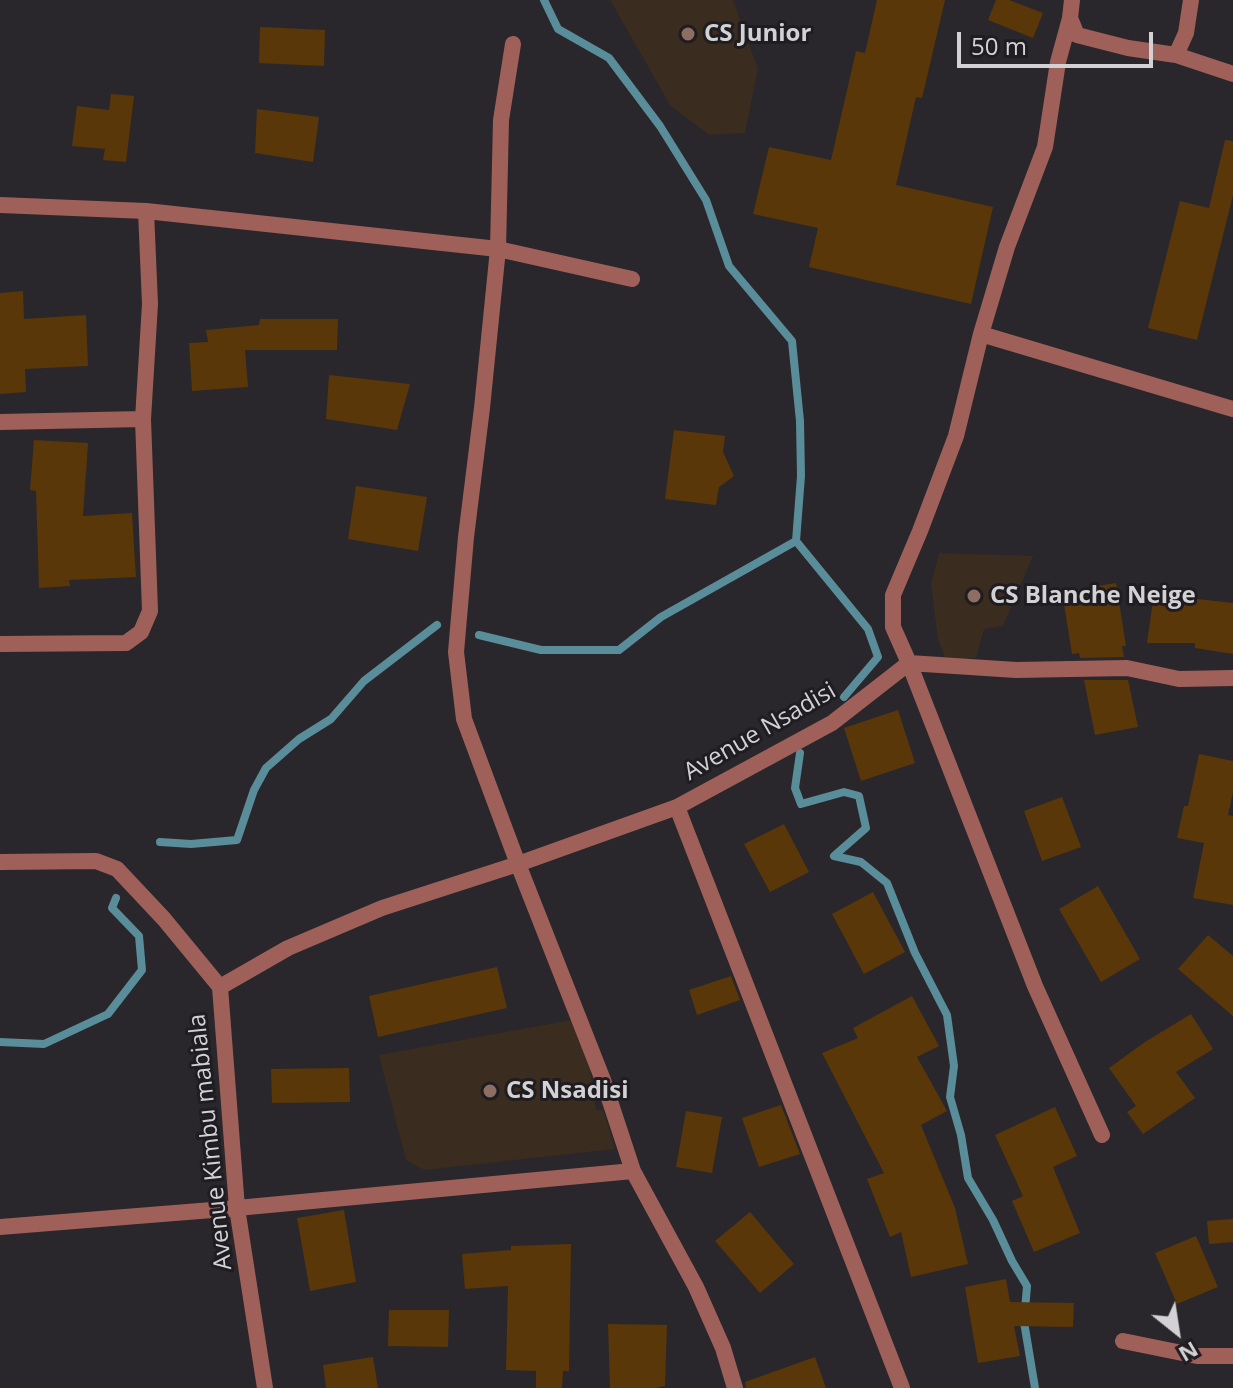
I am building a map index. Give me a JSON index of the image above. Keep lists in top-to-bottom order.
{
  "streets": {
    "street": ["Avenue Nsadisi", "Avenue Kimbu mabiala"]
  },
  "crossings": [
    ["Avenue Nsadisi", "Avenue Kimbu mabiala"]
  ],
  "places": ["CS Junior", "CS Blanche Neige", "CS Nsadisi"],
  "scale_bar": "50 m",
  "north": "bottom right"
}
